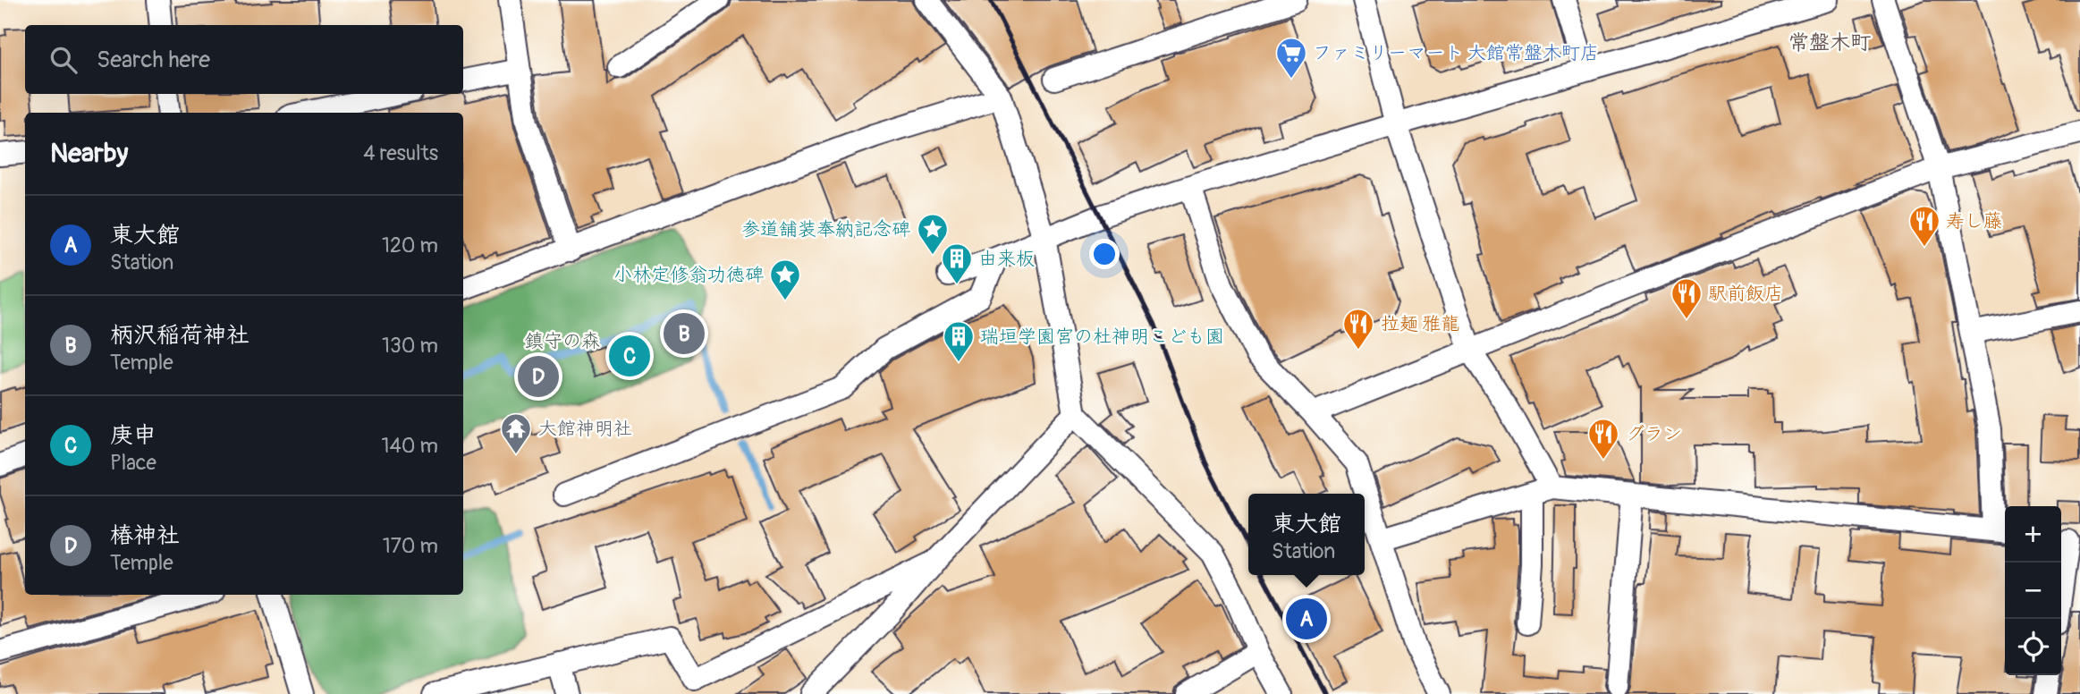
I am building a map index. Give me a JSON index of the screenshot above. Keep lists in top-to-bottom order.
{
  "districts": ["常盤木町"],
  "parks": ["鎮守の森"],
  "places": {
    "supermarket": ["ファミリーマート 大館常盤木町店"],
    "restaurant": [
      "寿し藤",
      "駅前飯店",
      "拉麺 雅龍",
      "グラン"
    ],
    "place": ["参道舗装奉納記念碑", "小林定修翁功徳碑"],
    "building": ["由来板", "瑞垣学園宮の杜神明こども園"],
    "temple": ["大館神明社"]
  },
  "page": {
    "search": "Search here",
    "heading": ["Nearby", "4 results"],
    "list": [
      {
        "mark": "A",
        "name": "東大館",
        "note": "Station",
        "value": "120 m"
      },
      {
        "mark": "B",
        "name": "柄沢稲荷神社",
        "note": "Temple",
        "value": "130 m"
      },
      {
        "mark": "C",
        "name": "庚申",
        "note": "Place",
        "value": "140 m"
      },
      {
        "mark": "D",
        "name": "椿神社",
        "note": "Temple",
        "value": "170 m"
      }
    ],
    "pins": [
      "B",
      "C",
      "D",
      "A"
    ],
    "popup": ["東大館", "Station"],
    "map_buttons": ["+", "−"]
  }
}
